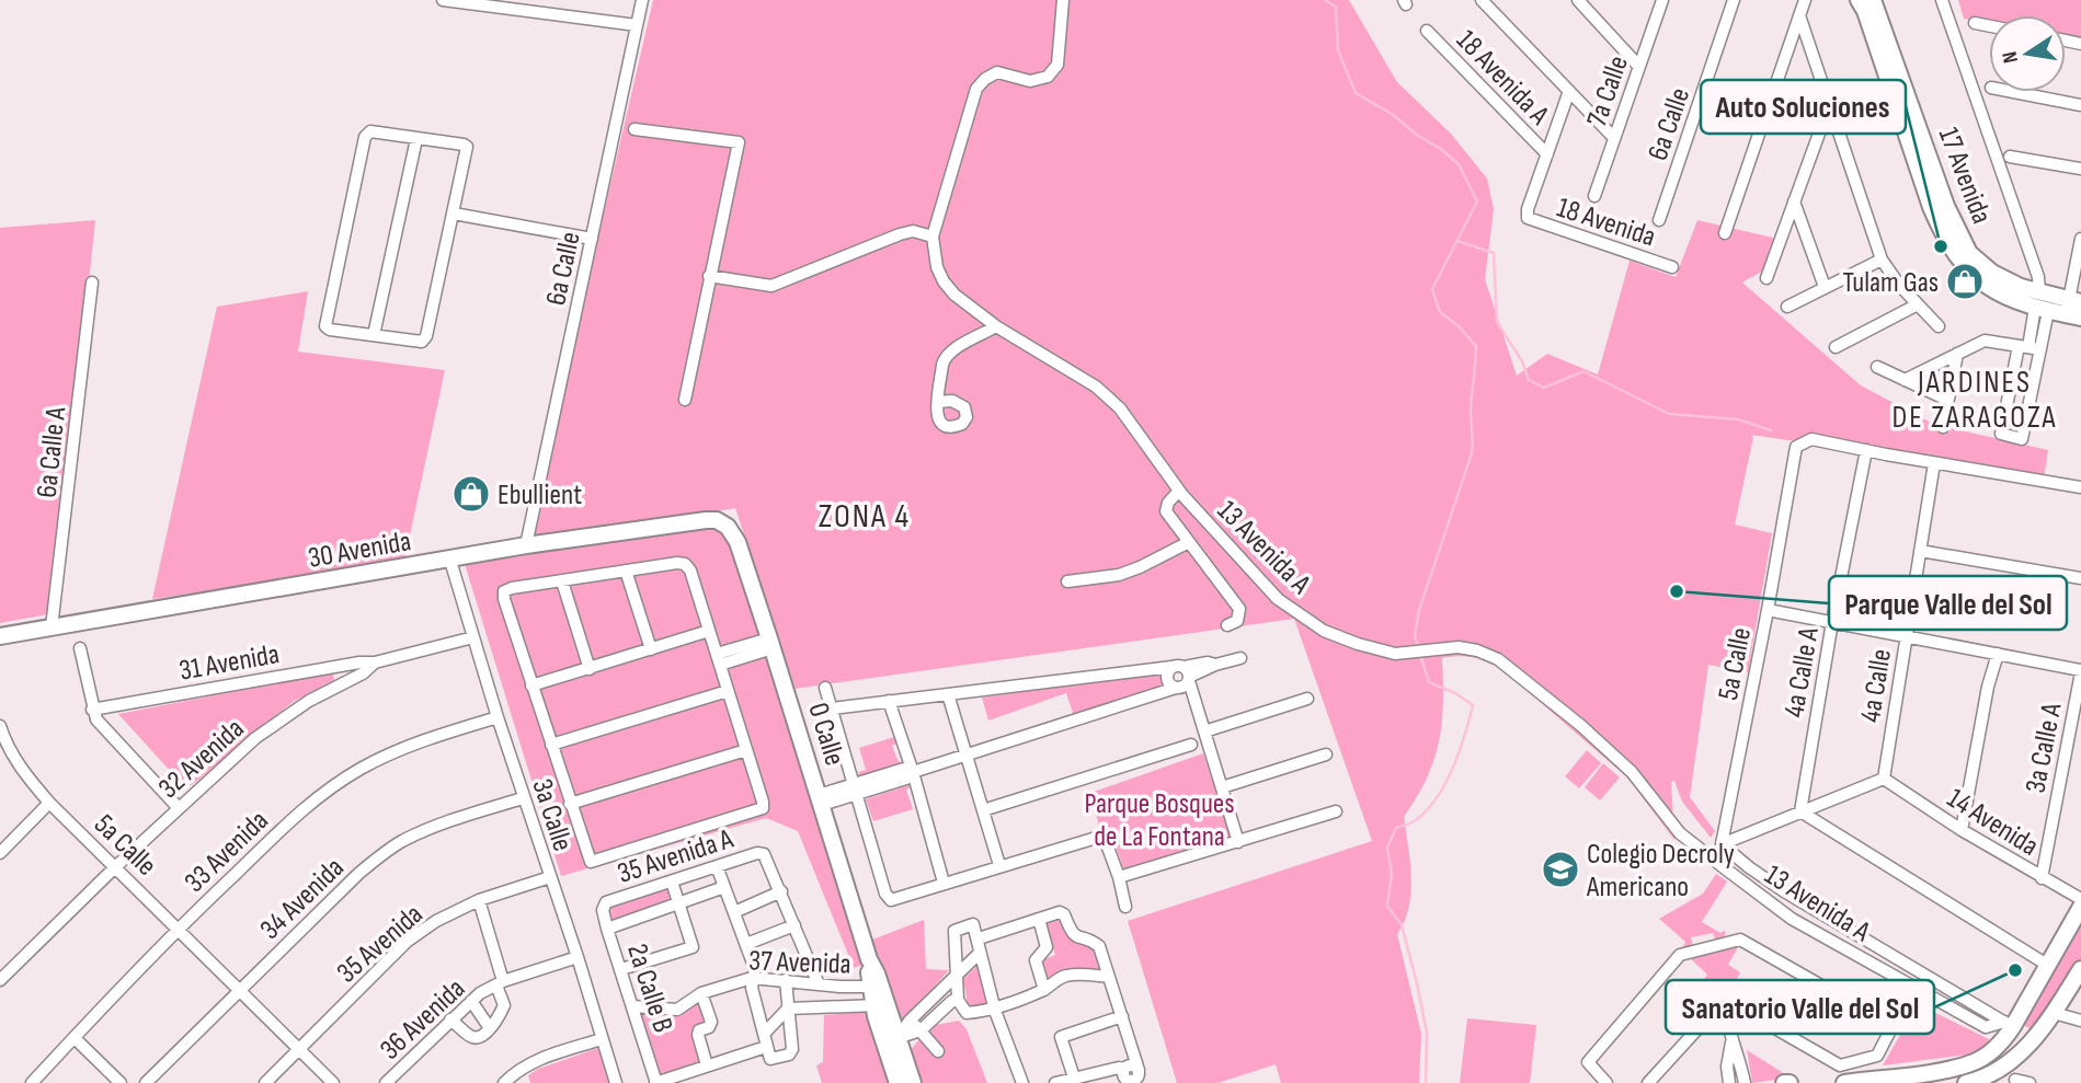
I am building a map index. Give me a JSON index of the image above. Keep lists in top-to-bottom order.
{
  "streets": {
    "street": [
      "18 Avenida A",
      "7a Calle",
      "6a Calle",
      "17 Avenida",
      "18 Avenida",
      "6a Calle A",
      "13 Avenida A",
      "30 Avenida",
      "31 Avenida",
      "5a Calle",
      "4a Calle A",
      "4a Calle",
      "0 Calle",
      "3a Calle A",
      "32 Avenida",
      "3a Calle",
      "14 Avenida",
      "33 Avenida",
      "35 Avenida A",
      "34 Avenida",
      "35 Avenida",
      "37 Avenida",
      "2a Calle B",
      "36 Avenida"
    ]
  },
  "crossings": [
    ["18 Avenida A", "18 Avenida"],
    ["6a Calle", "30 Avenida"],
    ["6a Calle A", "30 Avenida"],
    ["30 Avenida", "0 Calle"],
    ["30 Avenida", "3a Calle"],
    ["31 Avenida", "32 Avenida"],
    ["5a Calle", "4a Calle A"],
    ["5a Calle", "32 Avenida"],
    ["5a Calle", "33 Avenida"],
    ["5a Calle", "34 Avenida"],
    ["5a Calle", "35 Avenida"],
    ["4a Calle", "14 Avenida"],
    ["0 Calle", "37 Avenida"],
    ["3a Calle A", "14 Avenida"],
    ["32 Avenida", "3a Calle"],
    ["3a Calle", "33 Avenida"],
    ["3a Calle", "34 Avenida"],
    ["3a Calle", "35 Avenida"],
    ["3a Calle", "36 Avenida"],
    ["35 Avenida A", "2a Calle B"],
    ["37 Avenida", "2a Calle B"]
  ],
  "districts": ["JARDINES DE ZARAGOZA", "ZONA 4"],
  "parks": ["Parque Bosques de La Fontana"],
  "places": {
    "other": ["Auto Soluciones", "Parque Valle del Sol", "Sanatorio Valle del Sol"],
    "shop": ["Tulam Gas", "Ebullient"],
    "school or university": ["Colegio Decroly Americano"]
  },
  "north": "left"
}
